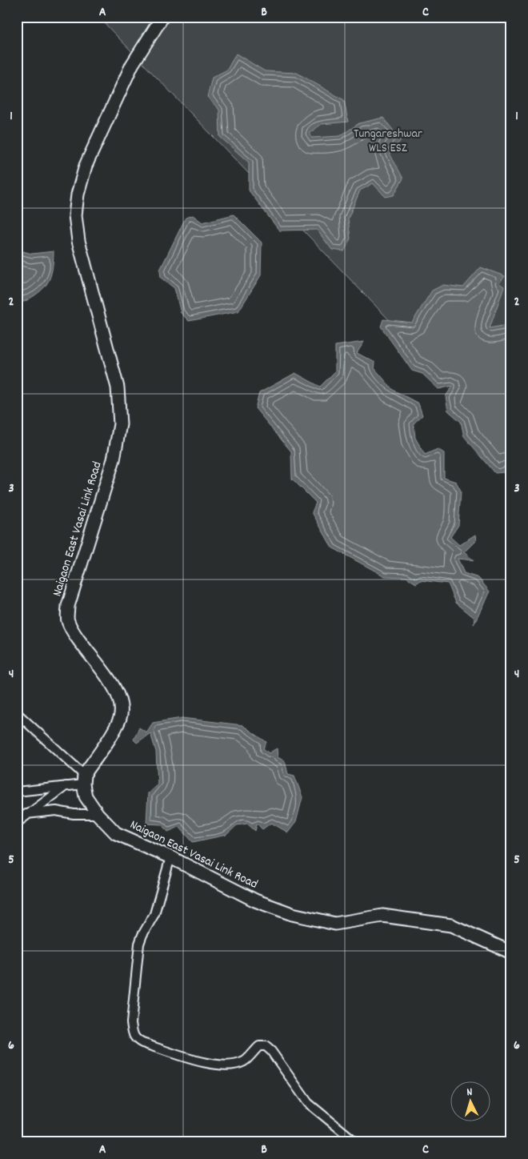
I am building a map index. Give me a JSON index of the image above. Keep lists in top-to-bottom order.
{
  "streets": {
    "street": ["Naigaon East Vasai Link Road"]
  },
  "parks": ["Tungareshwar WLS ESZ"],
  "north": "top",
  "grid": {
    "columns": ["A", "B", "C"],
    "rows": [
      "1",
      "2",
      "3",
      "4",
      "5",
      "6"
    ]
  }
}
